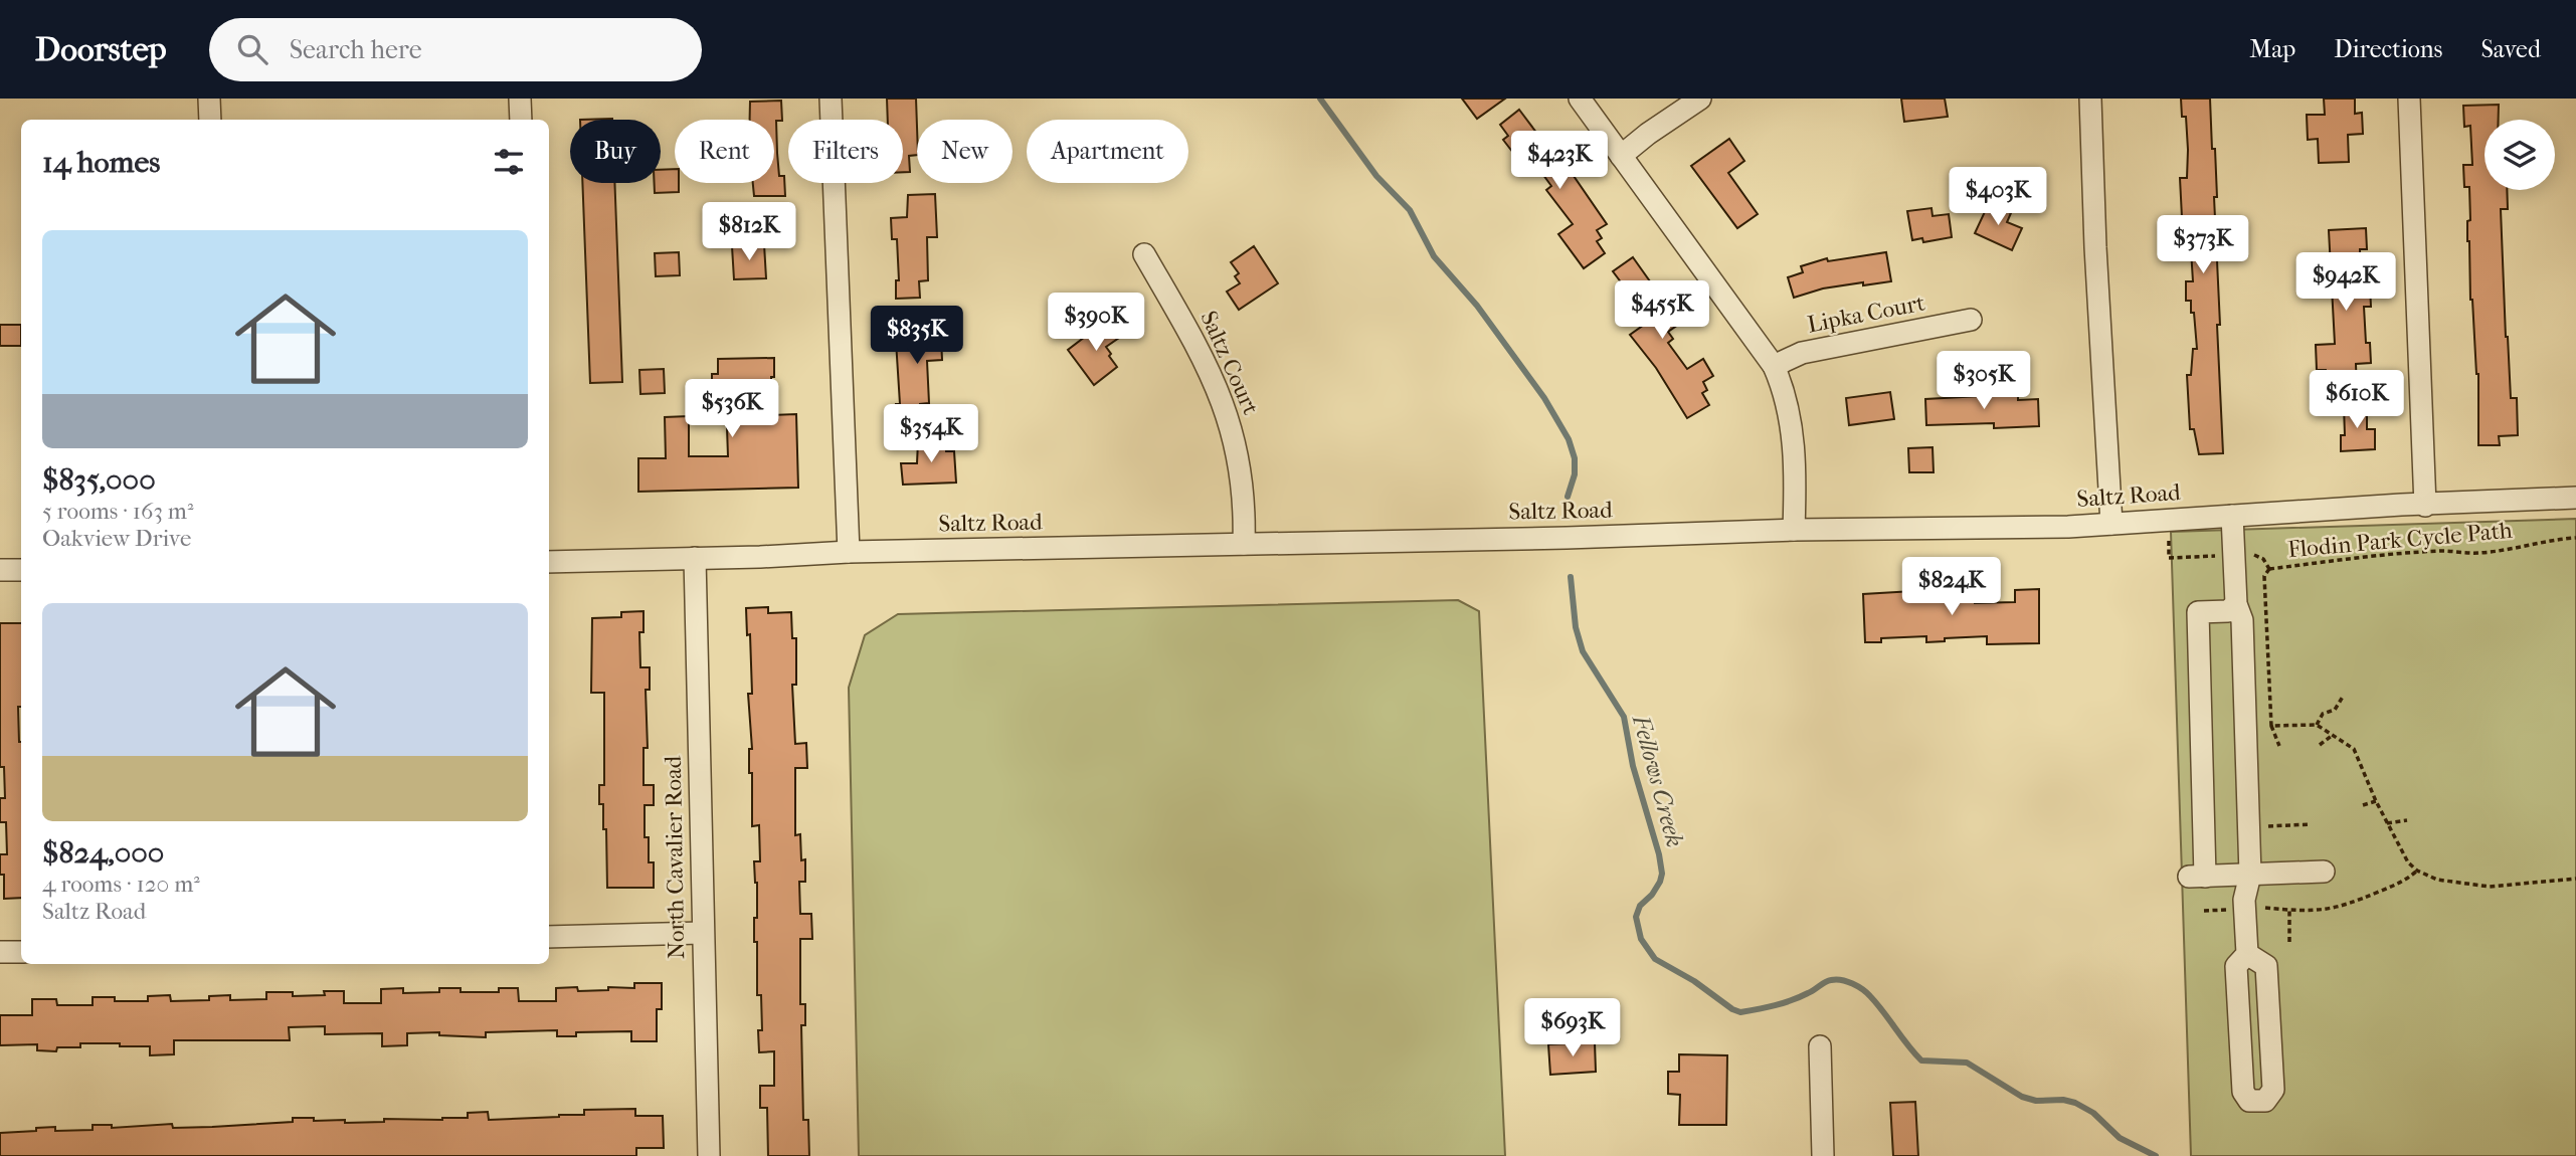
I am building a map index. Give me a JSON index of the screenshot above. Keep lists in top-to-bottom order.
{
  "streets": {
    "street": [
      "Lipka Court",
      "Saltz Court",
      "Saltz Road",
      "North Cavalier Road"
    ],
    "path": ["Flodin Park Cycle Path"]
  },
  "crossings": [
    ["Saltz Court", "Saltz Road"],
    ["Saltz Road", "North Cavalier Road"]
  ],
  "water": ["Fellows Creek"],
  "page": {
    "header": "Doorstep",
    "search": "Search here",
    "nav": ["Map", "Directions", "Saved"],
    "chip": [
      "Buy",
      "Rent",
      "Filters",
      "New",
      "Apartment"
    ],
    "heading": "14 homes",
    "price": [
      "$423K",
      "$403K",
      "$812K",
      "$373K",
      "$942K",
      "$455K",
      "$390K",
      "$835K",
      "$305K",
      "$610K",
      "$536K",
      "$354K",
      "$824K",
      "$693K"
    ],
    "list": [
      {
        "name": "$835,000",
        "note": "5 rooms · 163 m² · Oakview Drive"
      },
      {
        "name": "$824,000",
        "note": "4 rooms · 120 m² · Saltz Road"
      }
    ]
  }
}
